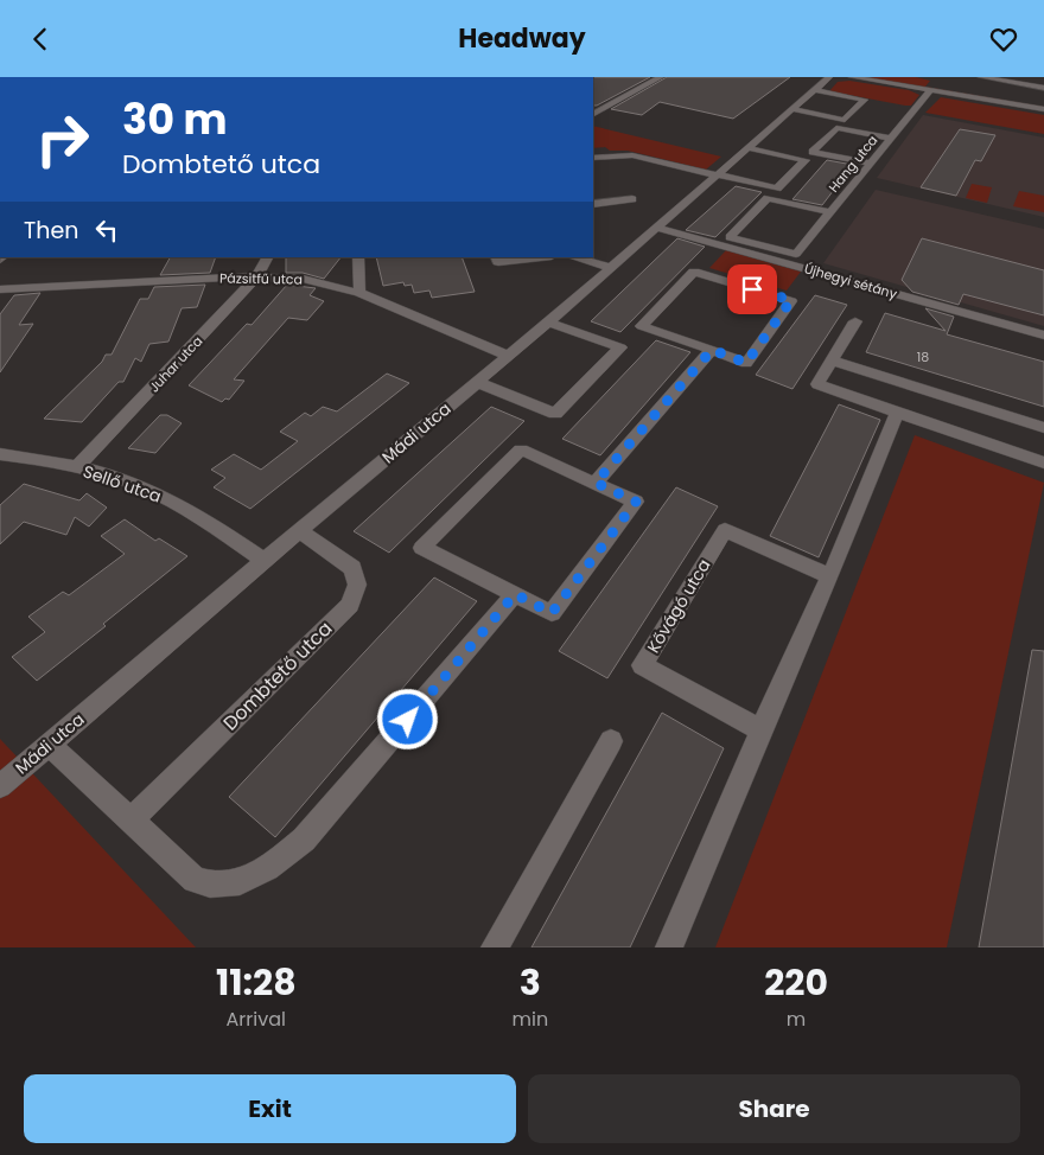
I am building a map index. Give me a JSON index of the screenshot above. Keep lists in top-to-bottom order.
{
  "streets": {
    "street": [
      "Hang utca",
      "Pázsitfű utca",
      "Újhegyi sétány",
      "Juhar utca",
      "Mádi utca",
      "Sellő utca",
      "Kővágó utca",
      "Dombtető utca"
    ]
  },
  "crossings": [
    ["Pázsitfű utca", "Juhar utca"],
    ["Pázsitfű utca", "Mádi utca"],
    ["Újhegyi sétány", "Mádi utca"],
    ["Juhar utca", "Sellő utca"],
    ["Mádi utca", "Sellő utca"],
    ["Mádi utca", "Dombtető utca"]
  ],
  "house_numbers": ["18"],
  "page": {
    "header": "Headway",
    "turn": ["30 m", "Dombtető utca"],
    "then": "Then",
    "eta": [
      "11:28",
      "Arrival",
      "3",
      "min",
      "220",
      "m"
    ],
    "buttons": ["Exit", "Share"]
  }
}
